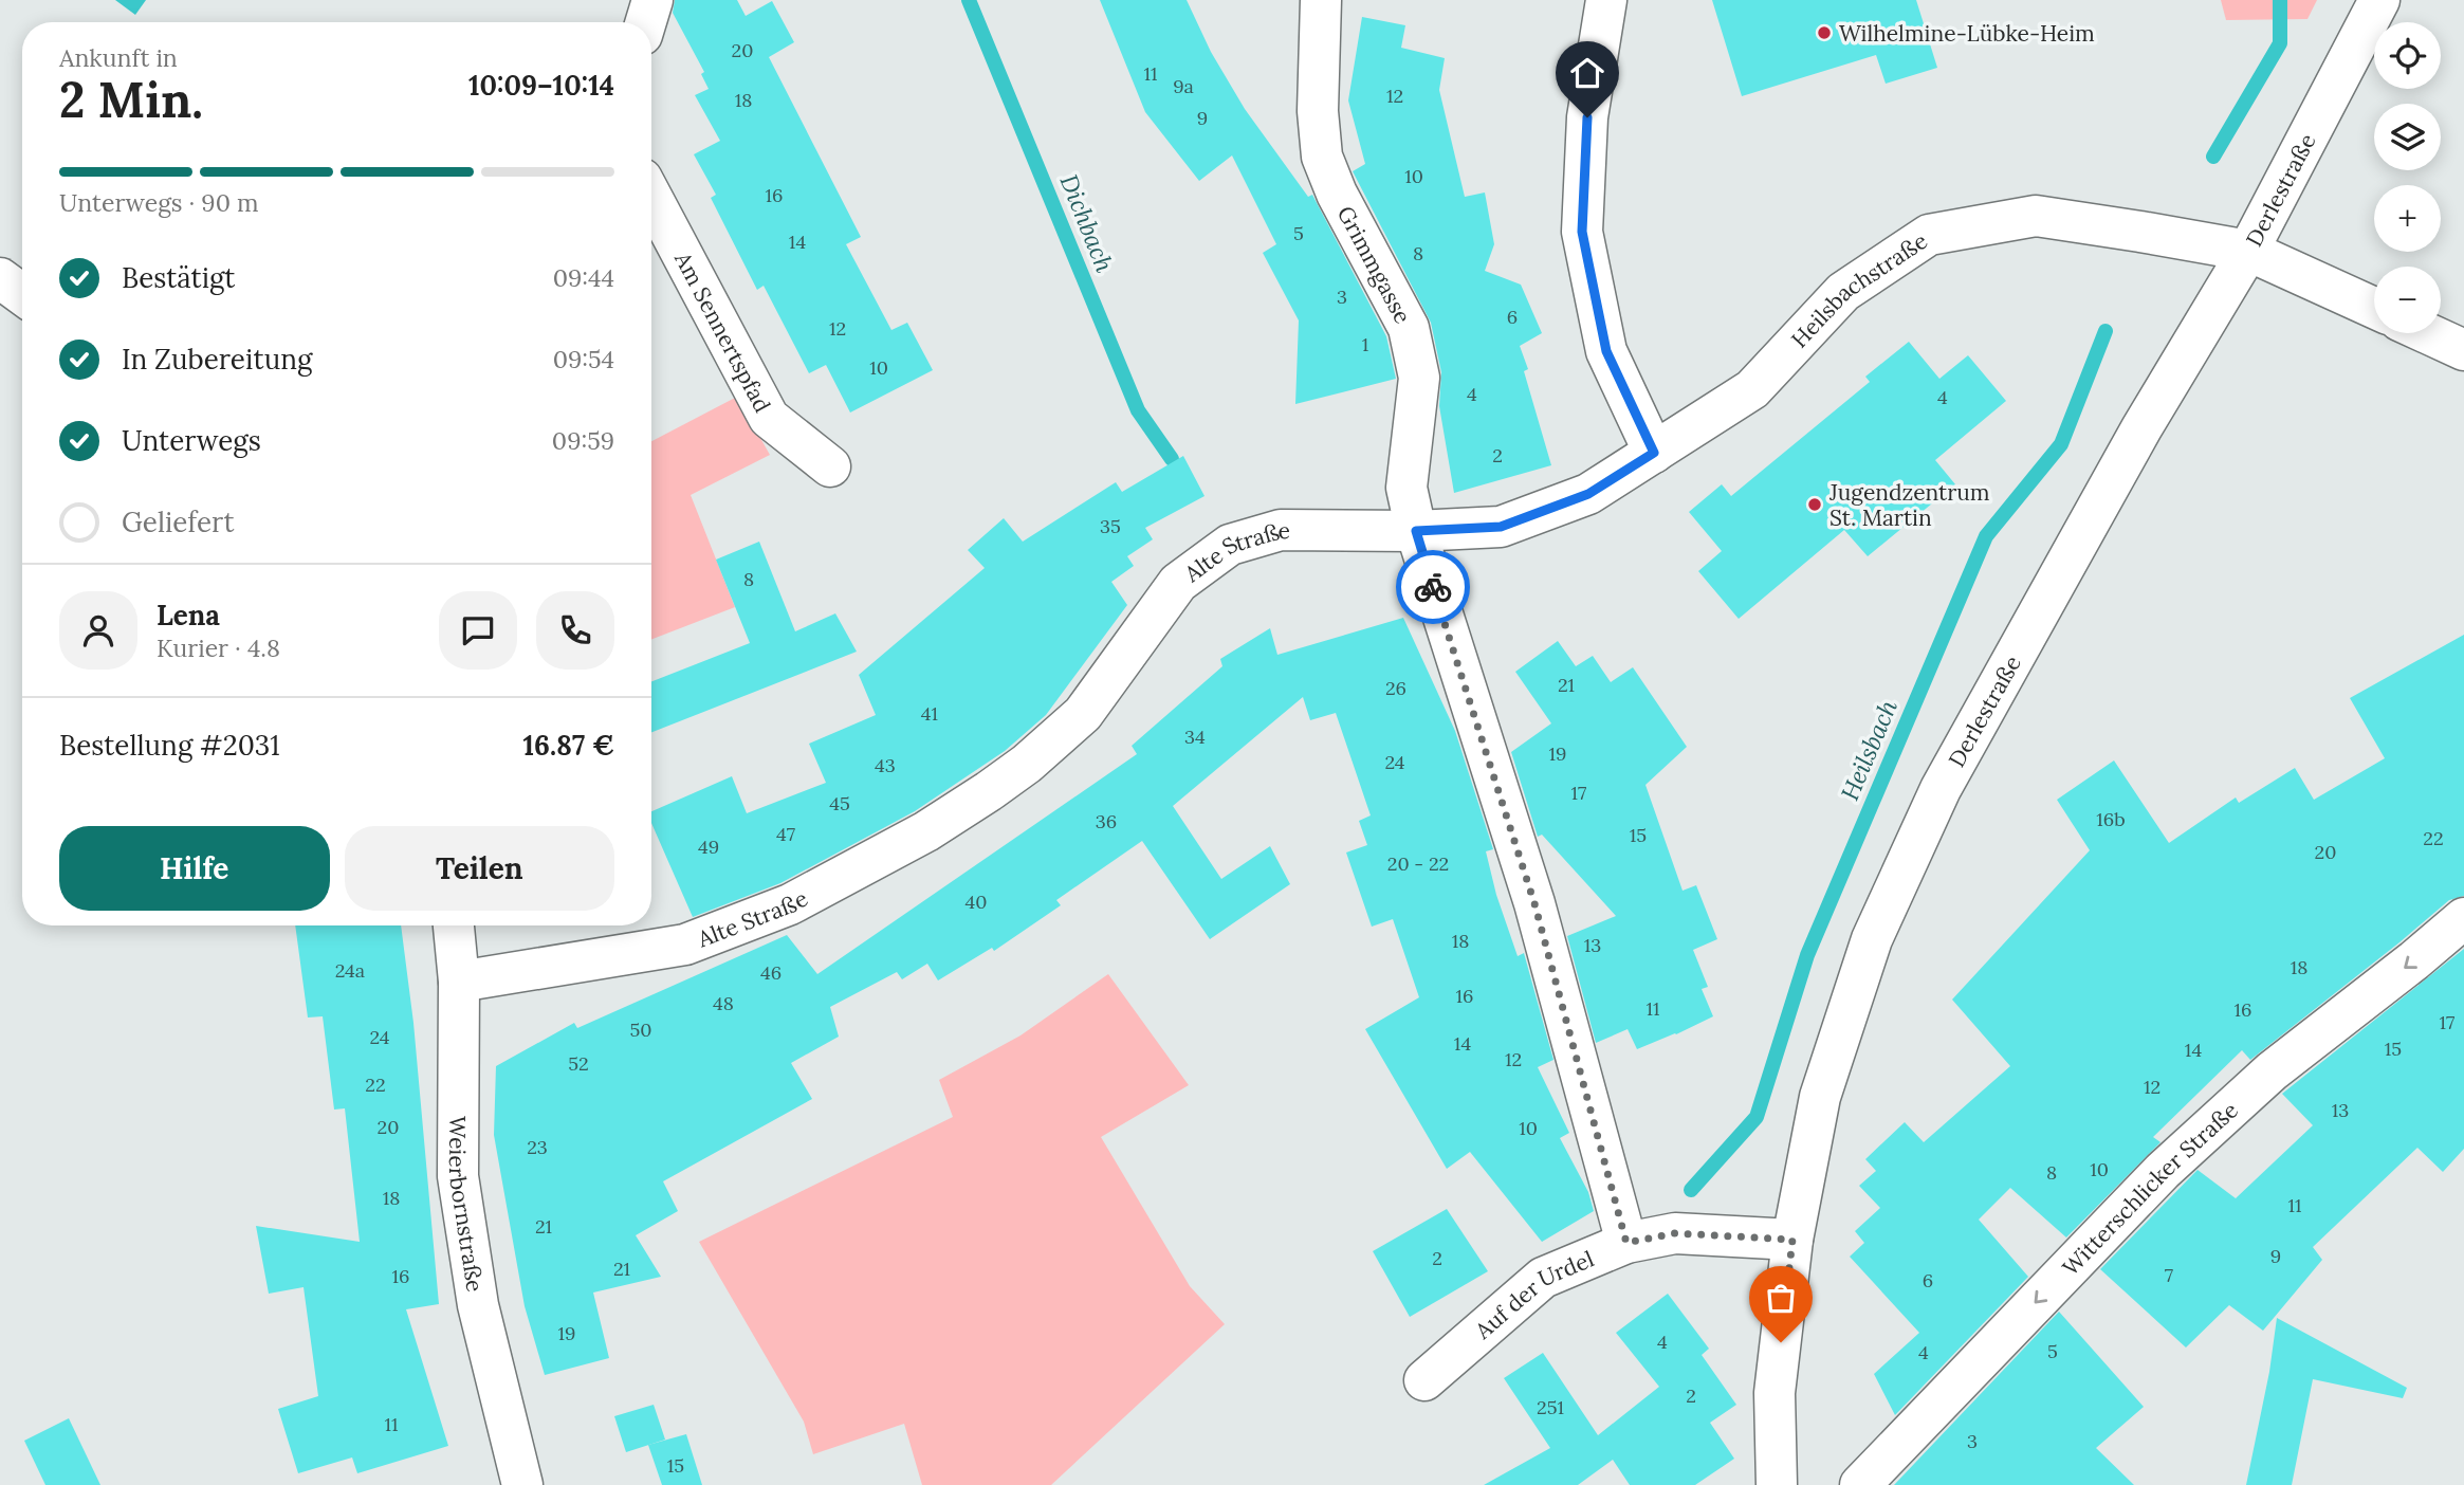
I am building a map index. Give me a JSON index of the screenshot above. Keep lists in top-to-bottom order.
{
  "streets": {
    "street": [
      "Derlestraße",
      "Grimmgasse",
      "Heilsbachstraße",
      "Am Sennertspfad",
      "Alte Straße",
      "Witterschlicker Straße",
      "Weierbornstraße",
      "Auf der Urdel"
    ]
  },
  "crossings": [
    ["Derlestraße", "Heilsbachstraße"],
    ["Derlestraße", "Auf der Urdel"],
    ["Grimmgasse", "Heilsbachstraße"],
    ["Grimmgasse", "Alte Straße"],
    ["Heilsbachstraße", "Alte Straße"],
    ["Alte Straße", "Weierbornstraße"]
  ],
  "one_way": ["Witterschlicker Straße"],
  "water": ["Dichbach", "Heilsbach"],
  "places": ["Wilhelmine-Lübke-Heim", "Jugendzentrum St. Martin"],
  "house_numbers": [
    "20",
    "11",
    "9a",
    "12",
    "18",
    "9",
    "10",
    "16",
    "5",
    "14",
    "8",
    "3",
    "6",
    "12",
    "1",
    "10",
    "4",
    "4",
    "2",
    "35",
    "8",
    "21",
    "26",
    "41",
    "34",
    "19",
    "24",
    "43",
    "17",
    "45",
    "16b",
    "36",
    "47",
    "15",
    "22",
    "49",
    "20",
    "20 - 22",
    "40",
    "18",
    "13",
    "18",
    "24a",
    "46",
    "16",
    "48",
    "11",
    "16",
    "17",
    "50",
    "24",
    "14",
    "15",
    "14",
    "12",
    "52",
    "22",
    "12",
    "13",
    "20",
    "10",
    "23",
    "10",
    "8",
    "18",
    "11",
    "21",
    "9",
    "2",
    "21",
    "7",
    "16",
    "6",
    "19",
    "4",
    "5",
    "4",
    "2",
    "251",
    "11",
    "3",
    "15"
  ],
  "page": {
    "map_buttons": ["+", "−"],
    "heading": ["2 Min.", "Ankunft in", "10:09–10:14"],
    "panel": [
      "Lena",
      "Kurier · 4.8",
      "Bestellung #2031",
      "16.87 €"
    ],
    "bar": "Unterwegs · 90 m",
    "list": [
      ["Bestätigt", "09:44"],
      ["In Zubereitung", "09:54"],
      ["Unterwegs", "09:59"],
      "Geliefert"
    ],
    "buttons": ["Hilfe", "Teilen"]
  }
}
